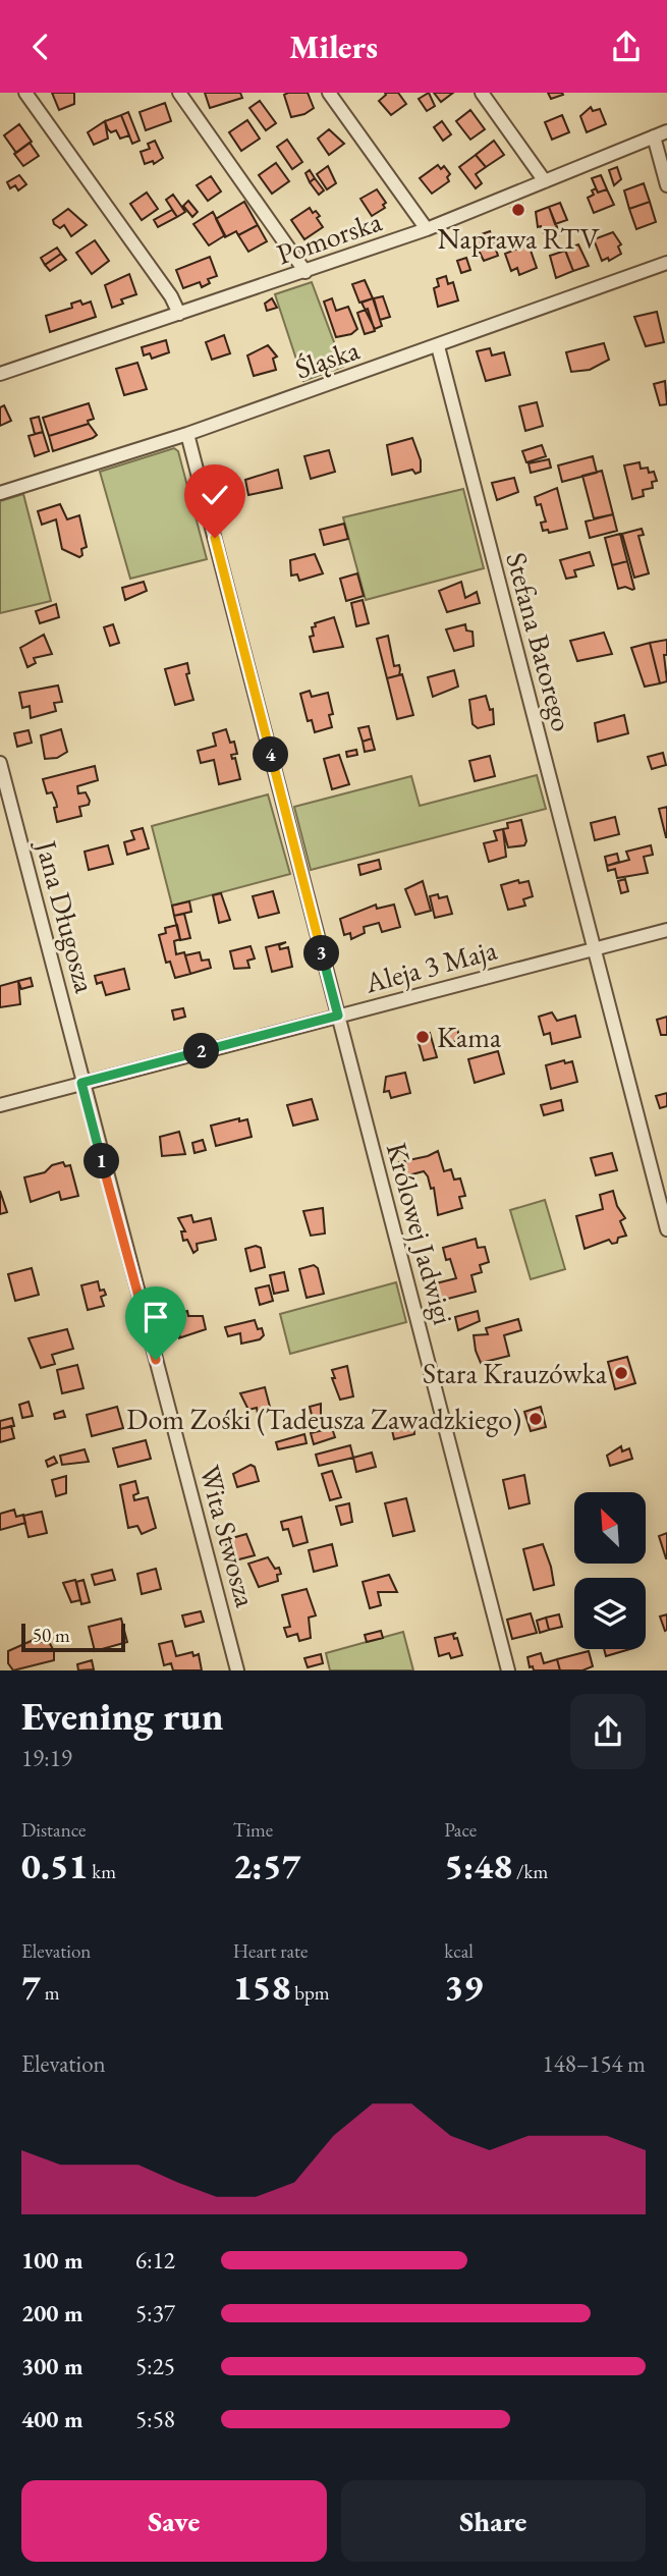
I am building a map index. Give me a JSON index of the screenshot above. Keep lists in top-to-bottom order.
{
  "streets": {
    "street": [
      "Pomorska",
      "Śląska",
      "Stefana Batorego",
      "Jana Długosza",
      "Aleja 3 Maja",
      "Królowej Jadwigi",
      "Wita Stwosza"
    ]
  },
  "crossings": [
    ["Śląska", "Stefana Batorego"],
    ["Śląska", "Królowej Jadwigi"],
    ["Stefana Batorego", "Aleja 3 Maja"],
    ["Jana Długosza", "Aleja 3 Maja"],
    ["Jana Długosza", "Wita Stwosza"],
    ["Aleja 3 Maja", "Królowej Jadwigi"],
    ["Aleja 3 Maja", "Wita Stwosza"]
  ],
  "places": [
    "Naprawa RTV",
    "Kama",
    "Stara Krauzówka",
    "Dom Zośki (Tadeusza Zawadzkiego)"
  ],
  "scale_bar": "50 m",
  "north": "top left",
  "page": {
    "header": "Milers",
    "pins": [
      "4",
      "3",
      "2",
      "1"
    ],
    "scale": "50 m",
    "heading": ["Evening run", "19:19"],
    "stats": [
      ["Distance", "0.51 km"],
      ["Time", "2:57"],
      ["Pace", "5:48 /km"],
      ["Elevation", "7 m"],
      ["Heart rate", "158 bpm"],
      ["kcal", "39"]
    ],
    "chart": ["Elevation", "148–154 m"],
    "list": [
      {
        "name": "100 m",
        "note": "6:12"
      },
      {
        "name": "200 m",
        "note": "5:37"
      },
      {
        "name": "300 m",
        "note": "5:25"
      },
      {
        "name": "400 m",
        "note": "5:58"
      }
    ],
    "buttons": ["Save", "Share"]
  }
}
